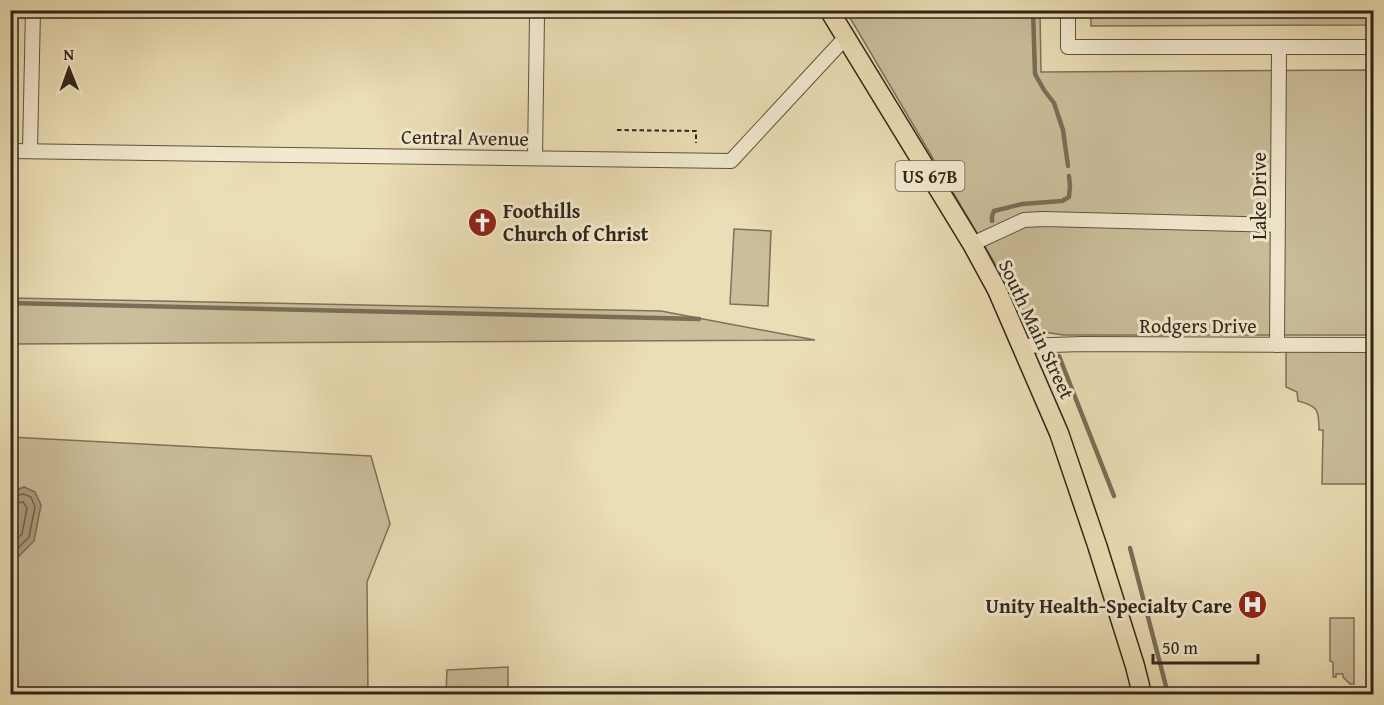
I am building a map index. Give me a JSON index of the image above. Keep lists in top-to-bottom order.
{
  "streets": {
    "main road": ["US 67B", "South Main Street"],
    "street": ["Central Avenue", "Lake Drive", "Rodgers Drive"]
  },
  "crossings": [
    ["Central Avenue", "South Main Street"],
    ["Lake Drive", "Rodgers Drive"],
    ["Rodgers Drive", "South Main Street"]
  ],
  "places": {
    "church": ["Foothills Church of Christ"],
    "hospital": ["Unity Health-Specialty Care"]
  },
  "scale_bar": "50 m",
  "north": "top"
}
